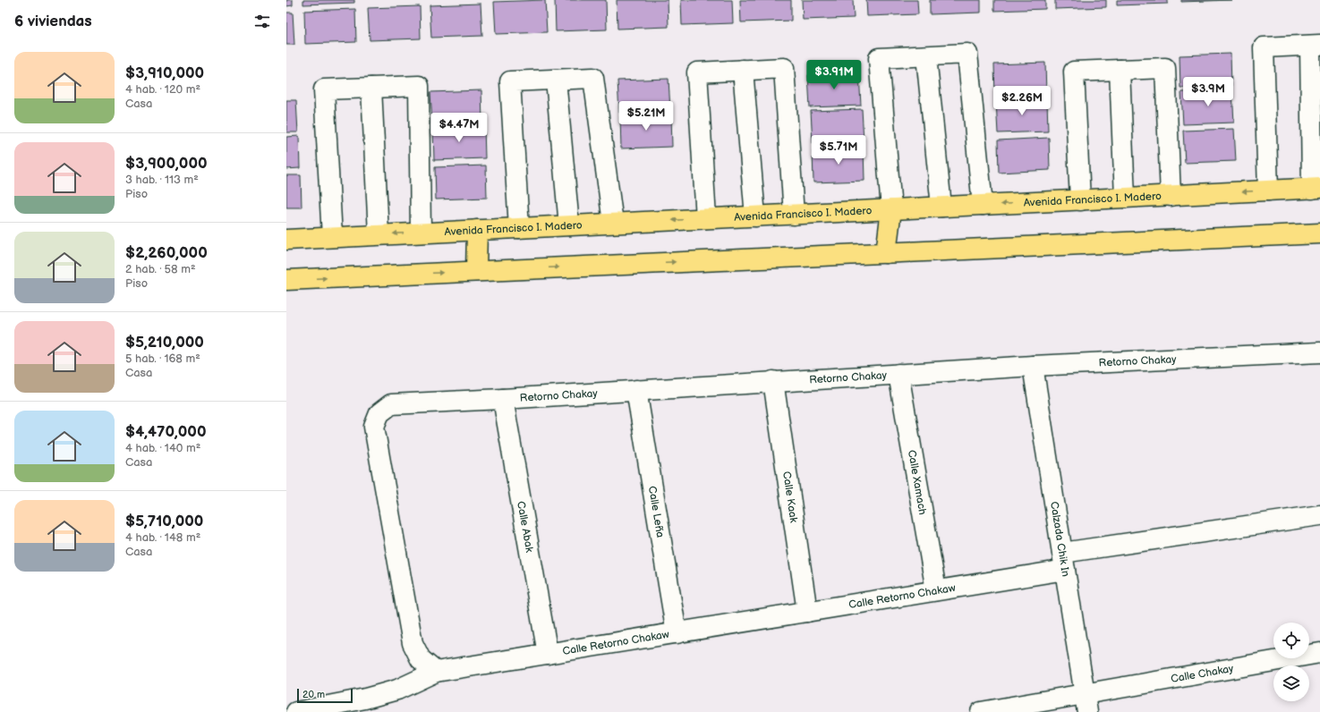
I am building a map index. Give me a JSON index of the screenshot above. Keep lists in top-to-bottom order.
{
  "streets": {
    "main road": ["Avenida Francisco I. Madero"],
    "street": [
      "Retorno Chakay",
      "Calle Xamach",
      "Calle Kaak",
      "Calle Leña",
      "Calle Abak",
      "Calzada Chik In",
      "Calle Retorno Chakaw",
      "Calle Chakay"
    ]
  },
  "crossings": [
    ["Retorno Chakay", "Calle Xamach"],
    ["Retorno Chakay", "Calle Kaak"],
    ["Retorno Chakay", "Calle Leña"],
    ["Retorno Chakay", "Calle Abak"],
    ["Retorno Chakay", "Calzada Chik In"],
    ["Retorno Chakay", "Calle Retorno Chakaw"],
    ["Calle Xamach", "Calle Retorno Chakaw"],
    ["Calle Kaak", "Calle Retorno Chakaw"],
    ["Calle Leña", "Calle Retorno Chakaw"],
    ["Calle Abak", "Calle Retorno Chakaw"],
    ["Calzada Chik In", "Calle Retorno Chakaw"],
    ["Calzada Chik In", "Calle Chakay"]
  ],
  "scale_bar": "20 m",
  "page": {
    "heading": "6 viviendas",
    "list": [
      {
        "name": "$3,910,000",
        "note": "4 hab. · 120 m² · Casa"
      },
      {
        "name": "$3,900,000",
        "note": "3 hab. · 113 m² · Piso"
      },
      {
        "name": "$2,260,000",
        "note": "2 hab. · 58 m² · Piso"
      },
      {
        "name": "$5,210,000",
        "note": "5 hab. · 168 m² · Casa"
      },
      {
        "name": "$4,470,000",
        "note": "4 hab. · 140 m² · Casa"
      },
      {
        "name": "$5,710,000",
        "note": "4 hab. · 148 m² · Casa"
      }
    ],
    "price": [
      "$3.91M",
      "$3.9M",
      "$2.26M",
      "$5.21M",
      "$4.47M",
      "$5.71M"
    ],
    "scale": "20 m"
  }
}
